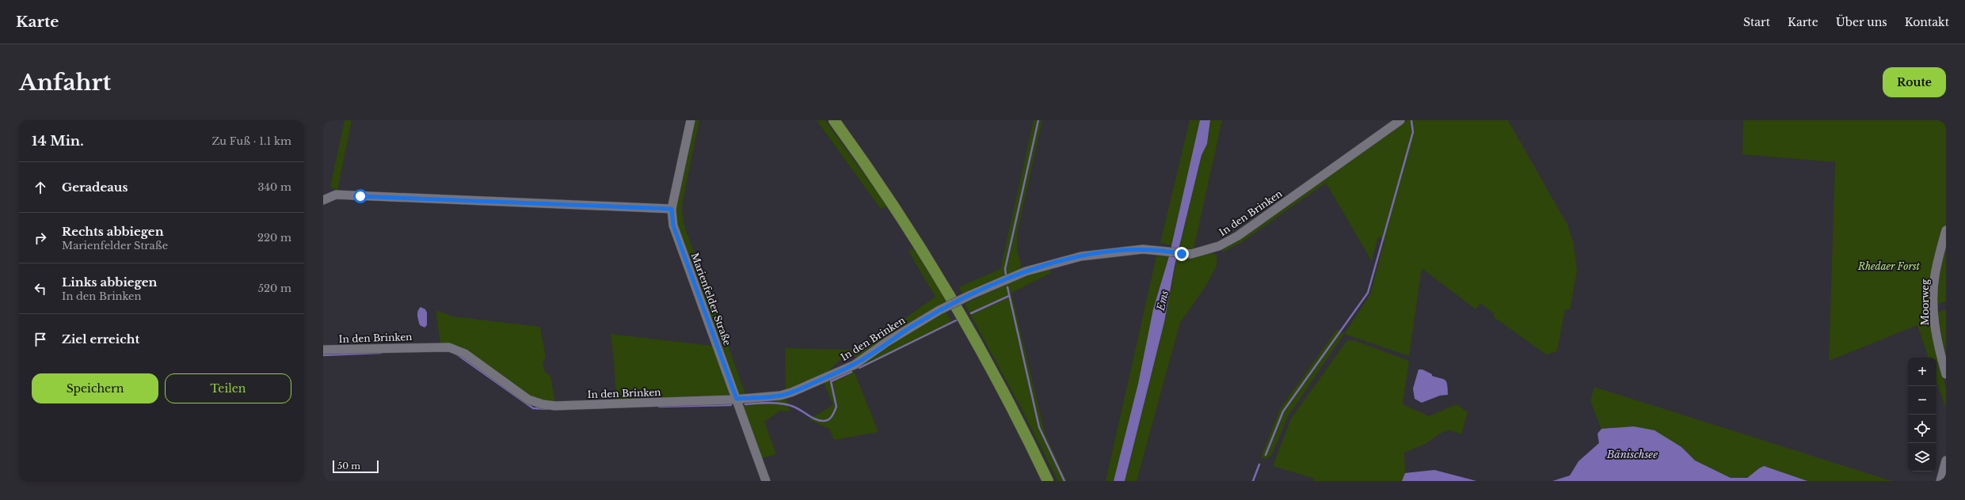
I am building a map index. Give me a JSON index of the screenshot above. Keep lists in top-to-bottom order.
{
  "streets": {
    "street": ["In den Brinken", "Marienfelder Straße", "Moorweg"]
  },
  "crossings": [
    ["In den Brinken", "Marienfelder Straße"]
  ],
  "water": ["Ems", "Bänischsee"],
  "parks": ["Rhedaer Forst"],
  "scale_bar": "50 m",
  "page": {
    "header": "Karte",
    "nav": [
      "Start",
      "Karte",
      "Über uns",
      "Kontakt"
    ],
    "buttons": [
      "Route",
      ["Speichern", "Teilen"]
    ],
    "title": "Anfahrt",
    "heading": ["14 Min.", "Zu Fuß · 1.1 km"],
    "list": [
      ["Geradeaus", "340 m"],
      ["Rechts abbiegen", "Marienfelder Straße", "220 m"],
      ["Links abbiegen", "In den Brinken", "520 m"],
      "Ziel erreicht"
    ],
    "map_buttons": ["+", "−"],
    "scale": "50 m"
  }
}
